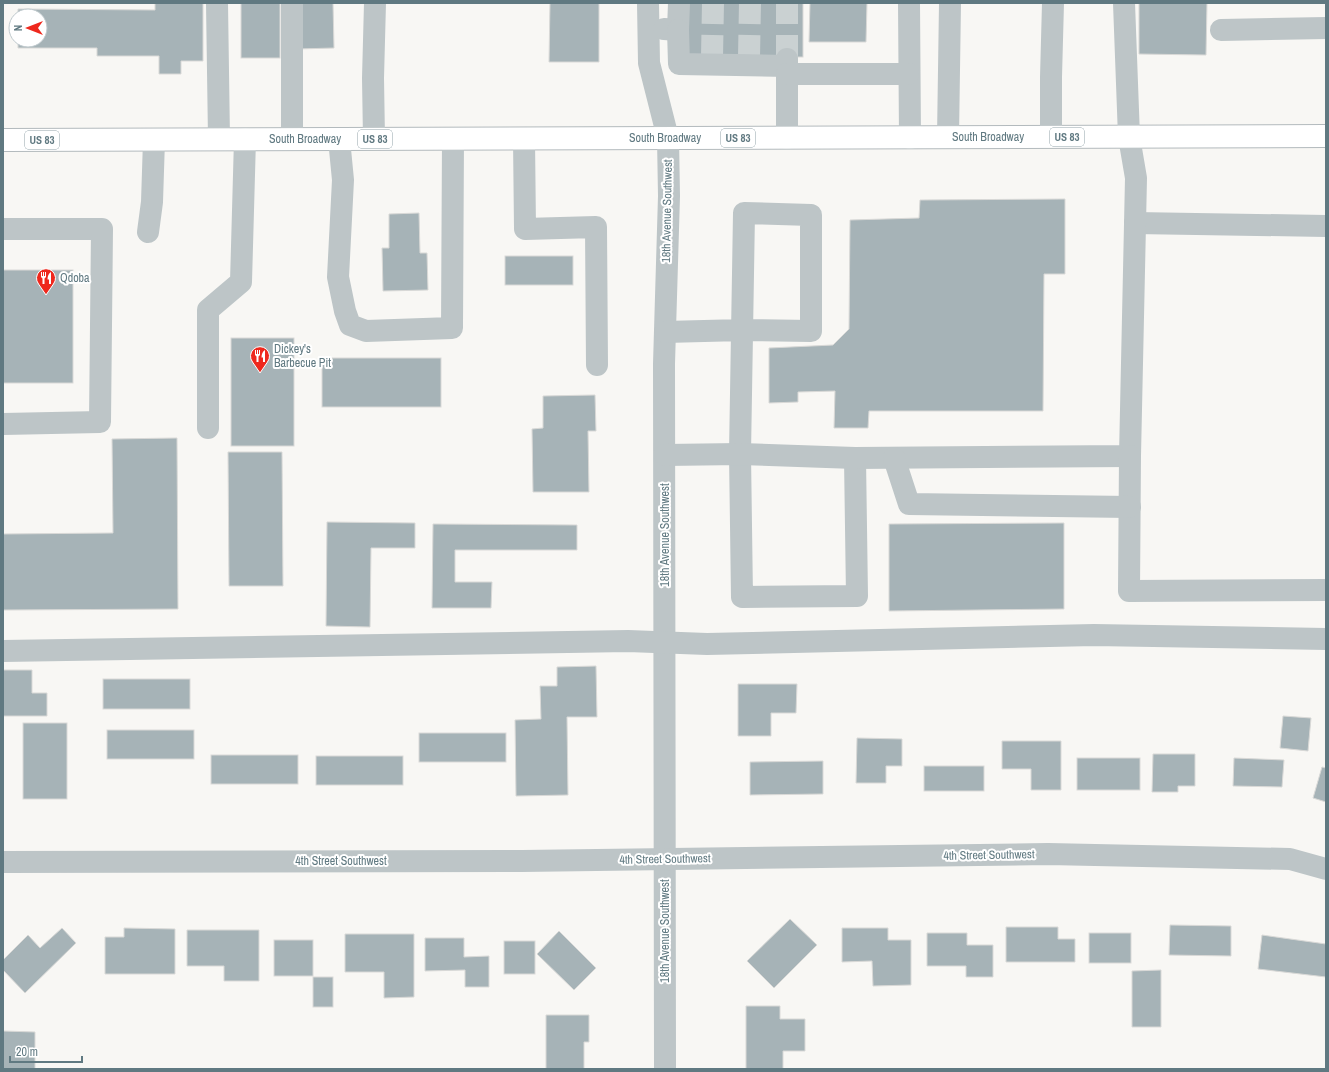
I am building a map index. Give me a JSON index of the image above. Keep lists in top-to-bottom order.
{
  "streets": {
    "main road": ["South Broadway", "US 83"],
    "street": ["18th Avenue Southwest", "4th Street Southwest"]
  },
  "crossings": [
    ["South Broadway", "18th Avenue Southwest"],
    ["18th Avenue Southwest", "4th Street Southwest"]
  ],
  "places": {
    "restaurant": ["Qdoba", "Dickey's Barbecue Pit"]
  },
  "scale_bar": "20 m",
  "north": "left"
}
